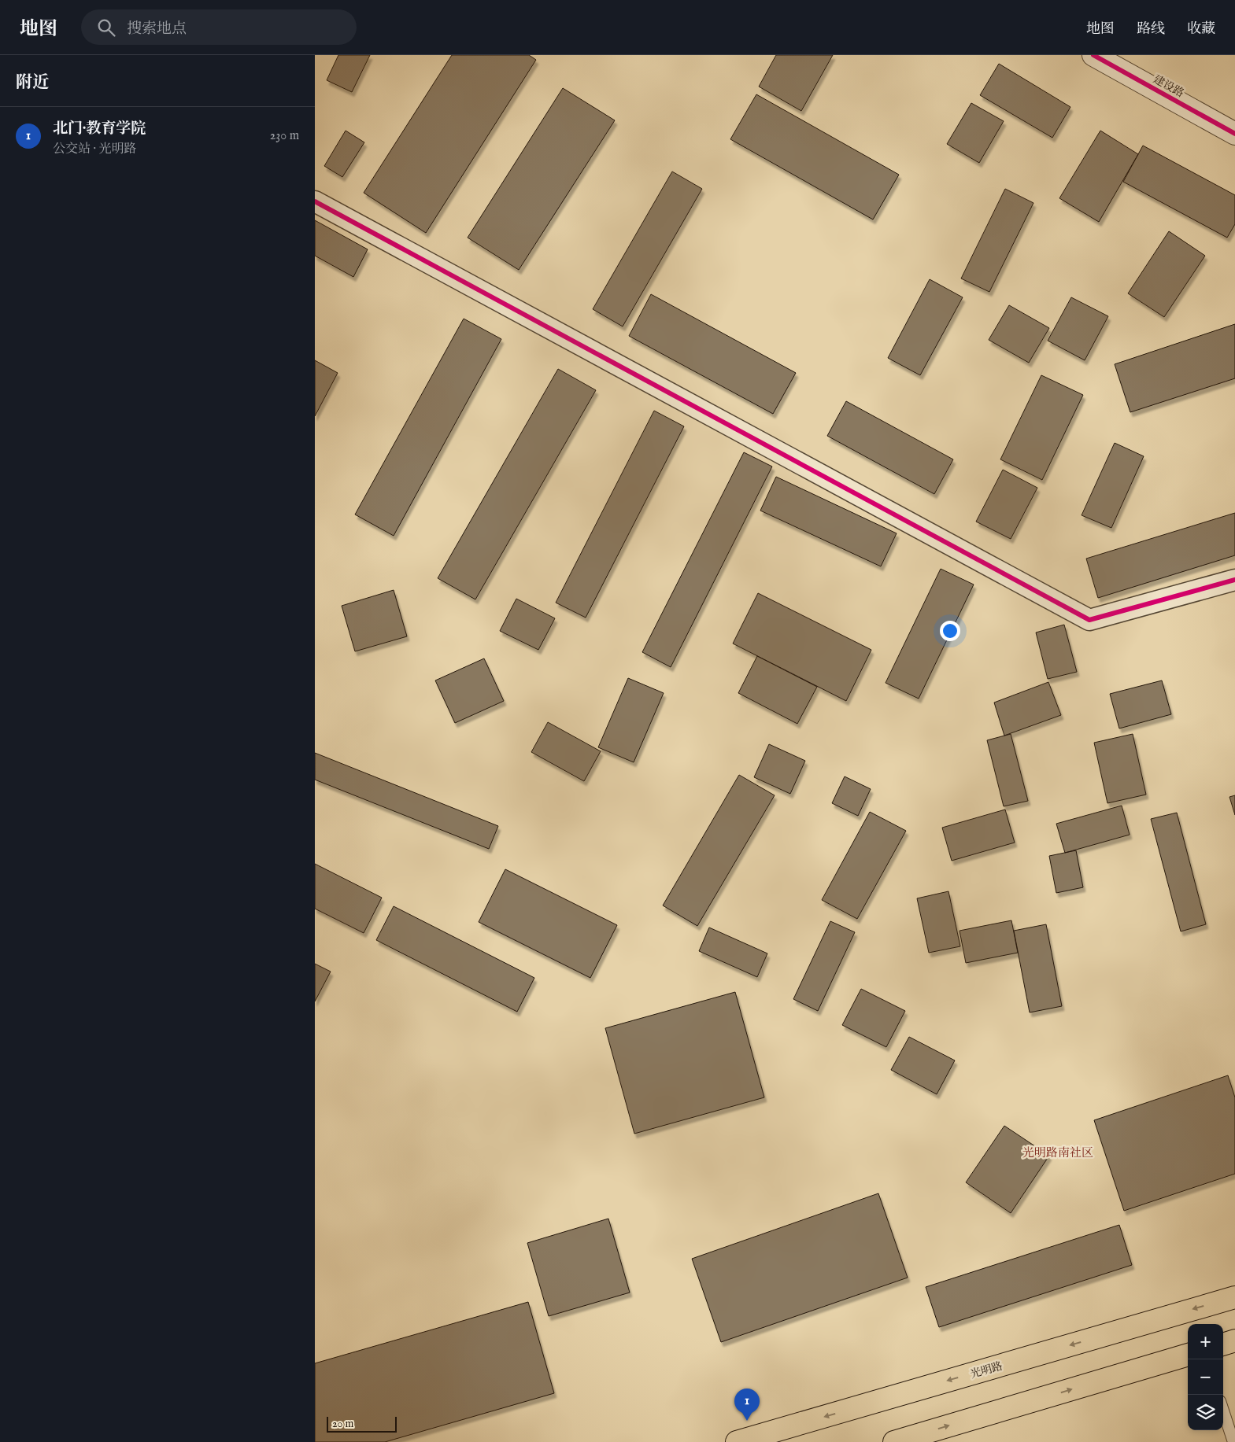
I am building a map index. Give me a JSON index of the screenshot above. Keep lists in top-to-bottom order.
{
  "streets": {
    "main road": ["光明路"],
    "street": ["建设路"]
  },
  "districts": ["光明路南社区"],
  "scale_bar": "20 m",
  "page": {
    "header": "地图",
    "search": "搜索地点",
    "nav": ["地图", "路线", "收藏"],
    "heading": "附近",
    "list": [
      {
        "mark": "1",
        "name": "北门·教育学院",
        "note": "公交站 · 光明路",
        "value": "230 m"
      }
    ],
    "map_buttons": ["+", "−"],
    "pins": "1",
    "scale": "20 m"
  }
}
